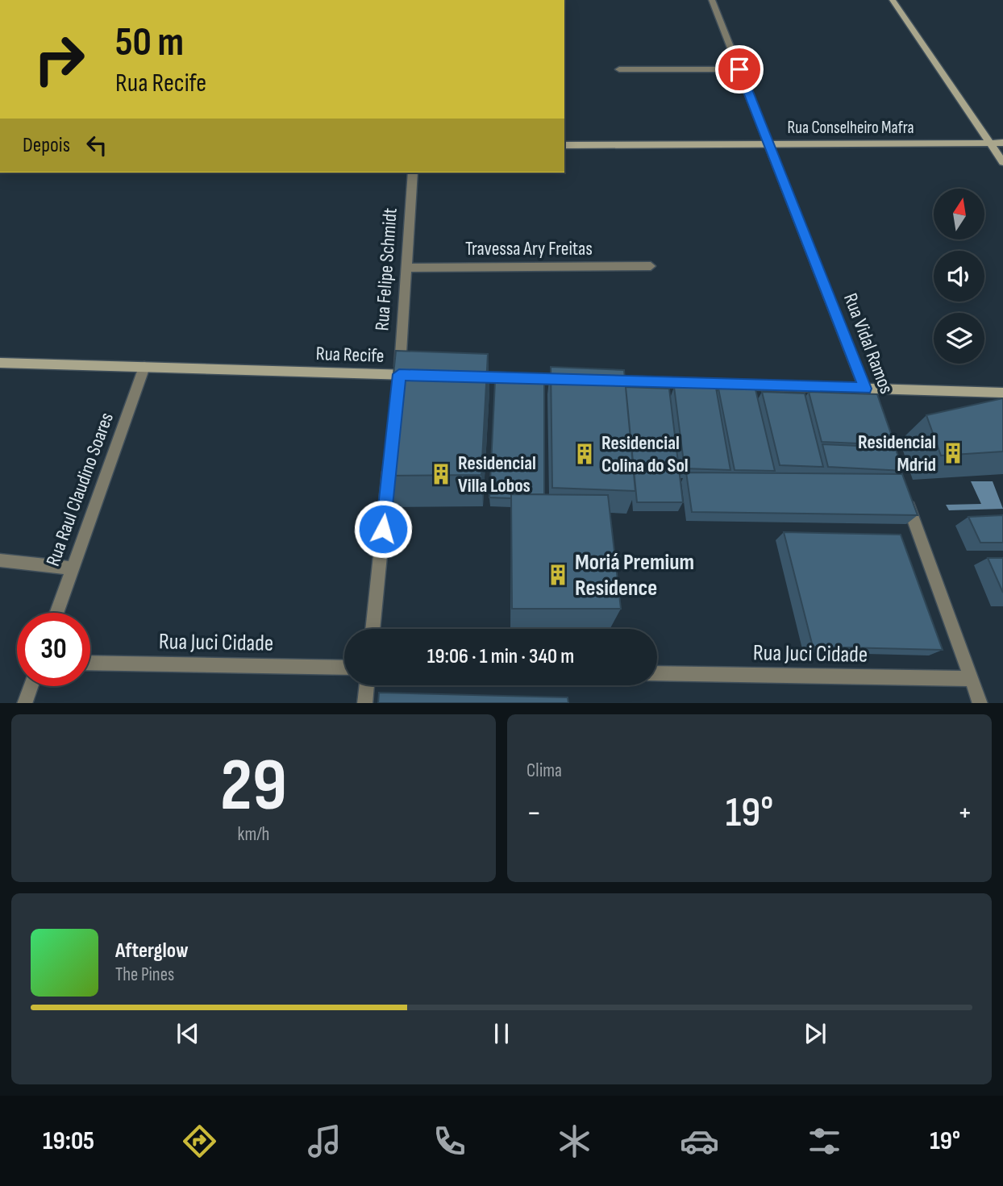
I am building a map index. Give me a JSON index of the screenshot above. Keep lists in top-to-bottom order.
{
  "streets": {
    "street": [
      "Rua Conselheiro Mafra",
      "Travessa Ary Freitas",
      "Rua Felipe Schmidt",
      "Rua Vidal Ramos",
      "Rua Recife",
      "Rua Raul Claudino Soares",
      "Rua Juci Cidade"
    ]
  },
  "crossings": [
    ["Rua Conselheiro Mafra", "Rua Vidal Ramos"],
    ["Travessa Ary Freitas", "Rua Felipe Schmidt"],
    ["Rua Felipe Schmidt", "Rua Recife"],
    ["Rua Recife", "Rua Raul Claudino Soares"]
  ],
  "places": {
    "building": [
      "Residencial Mdrid",
      "Residencial Colina do Sol",
      "Residencial Villa Lobos",
      "Moriá Premium Residence"
    ]
  },
  "north": "top",
  "page": {
    "turn": ["50 m", "Rua Recife"],
    "then": "Depois",
    "limit": "30",
    "trip": "19:06 · 1 min · 340 m",
    "tile": [
      ["29", "km/h"],
      "Clima"
    ],
    "heat": ["−", "19°", "+"],
    "song": ["Afterglow", "The Pines"],
    "tabs": ["19:05", "19°"]
  }
}
